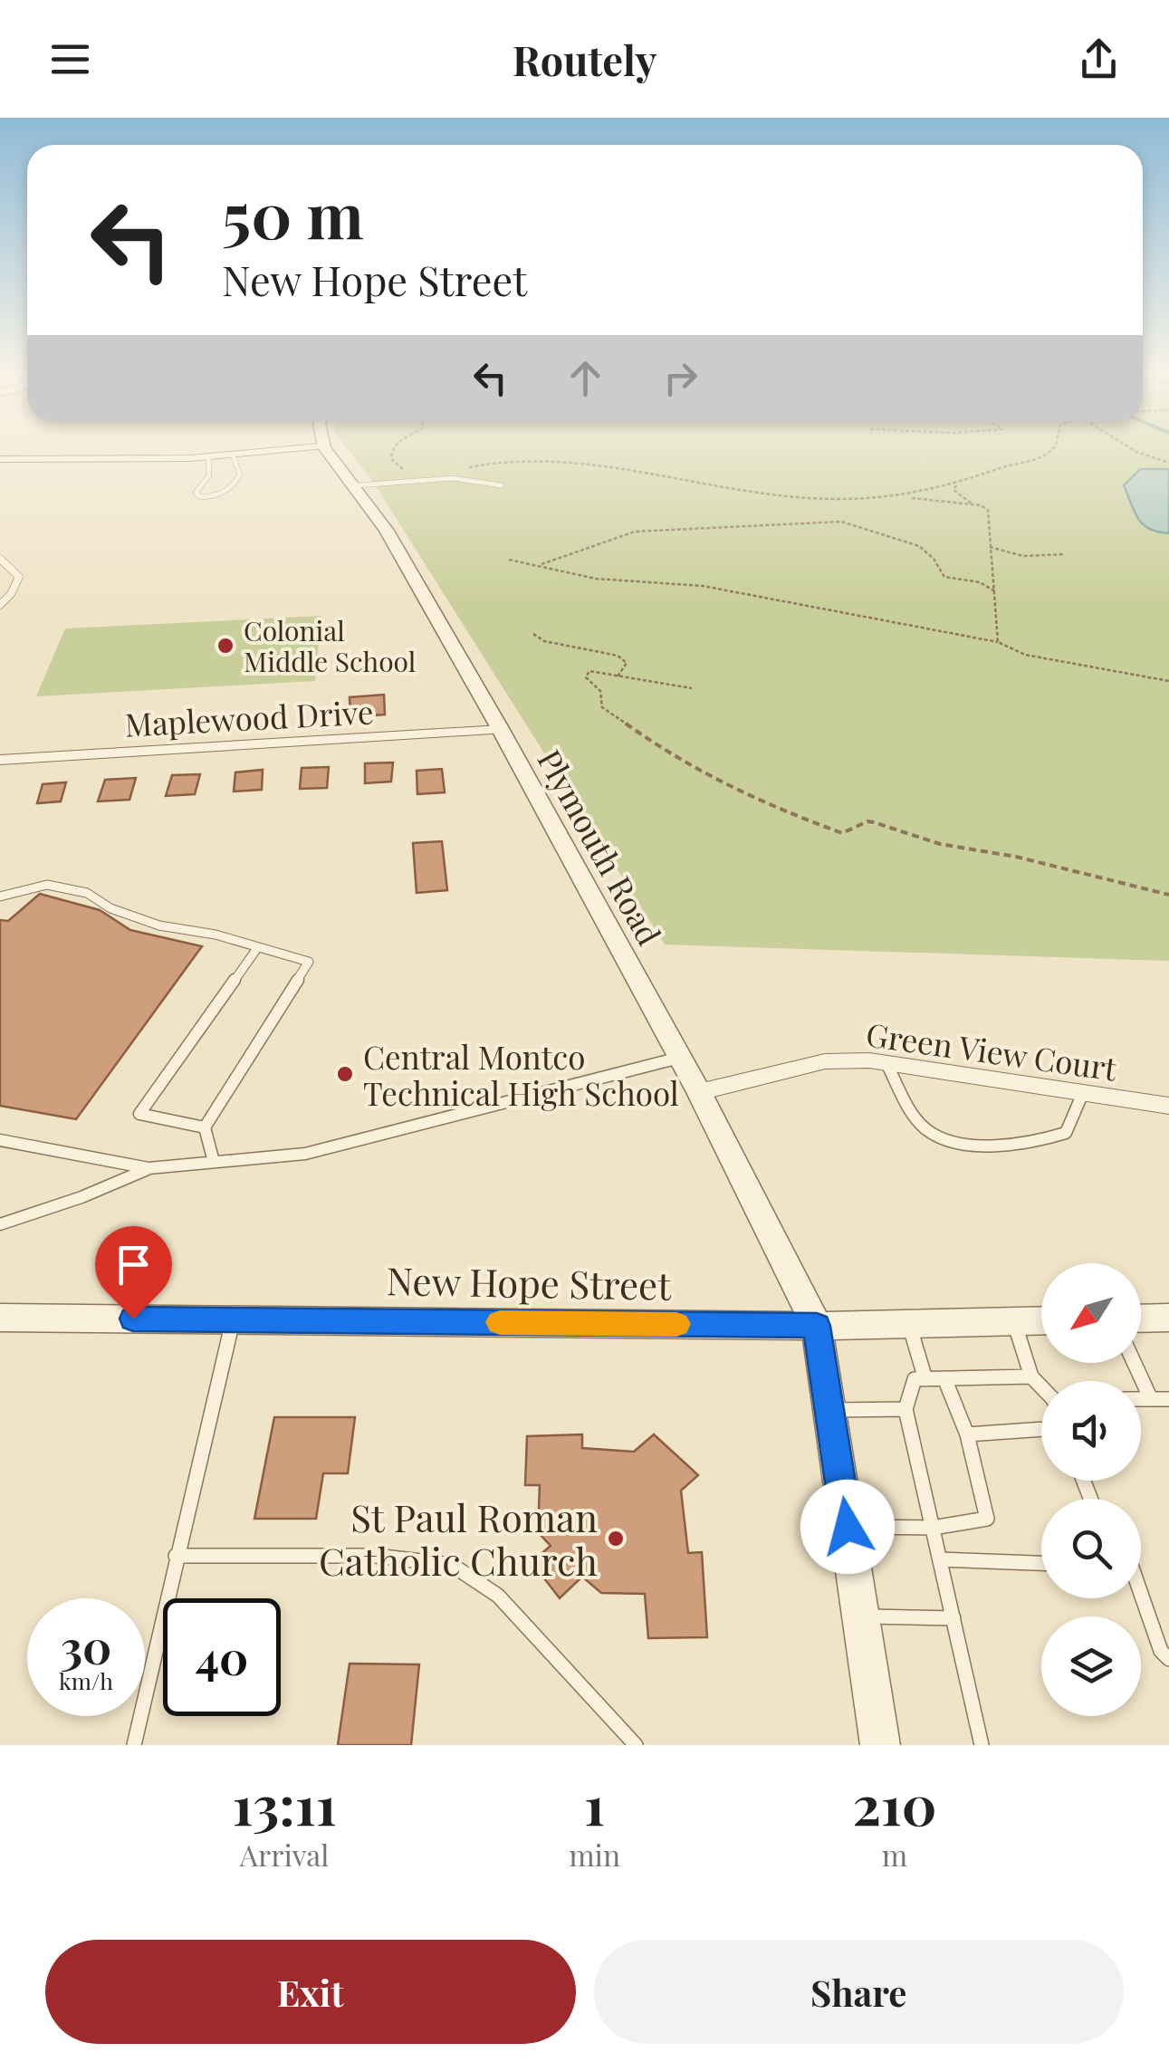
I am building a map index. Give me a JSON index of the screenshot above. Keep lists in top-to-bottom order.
{
  "streets": {
    "street": [
      "Maplewood Drive",
      "Plymouth Road",
      "Green View Court",
      "New Hope Street"
    ]
  },
  "crossings": [
    ["Maplewood Drive", "Plymouth Road"],
    ["Plymouth Road", "Green View Court"],
    ["Plymouth Road", "New Hope Street"]
  ],
  "places": ["Colonial Middle School", "Central Montco Technical High School", "St Paul Roman Catholic Church"],
  "north": "bottom left",
  "page": {
    "header": "Routely",
    "turn": ["50 m", "New Hope Street"],
    "speed": "30 km/h",
    "limit": "40",
    "eta": [
      "13:11",
      "Arrival",
      "1",
      "min",
      "210",
      "m"
    ],
    "buttons": ["Exit", "Share"]
  }
}
